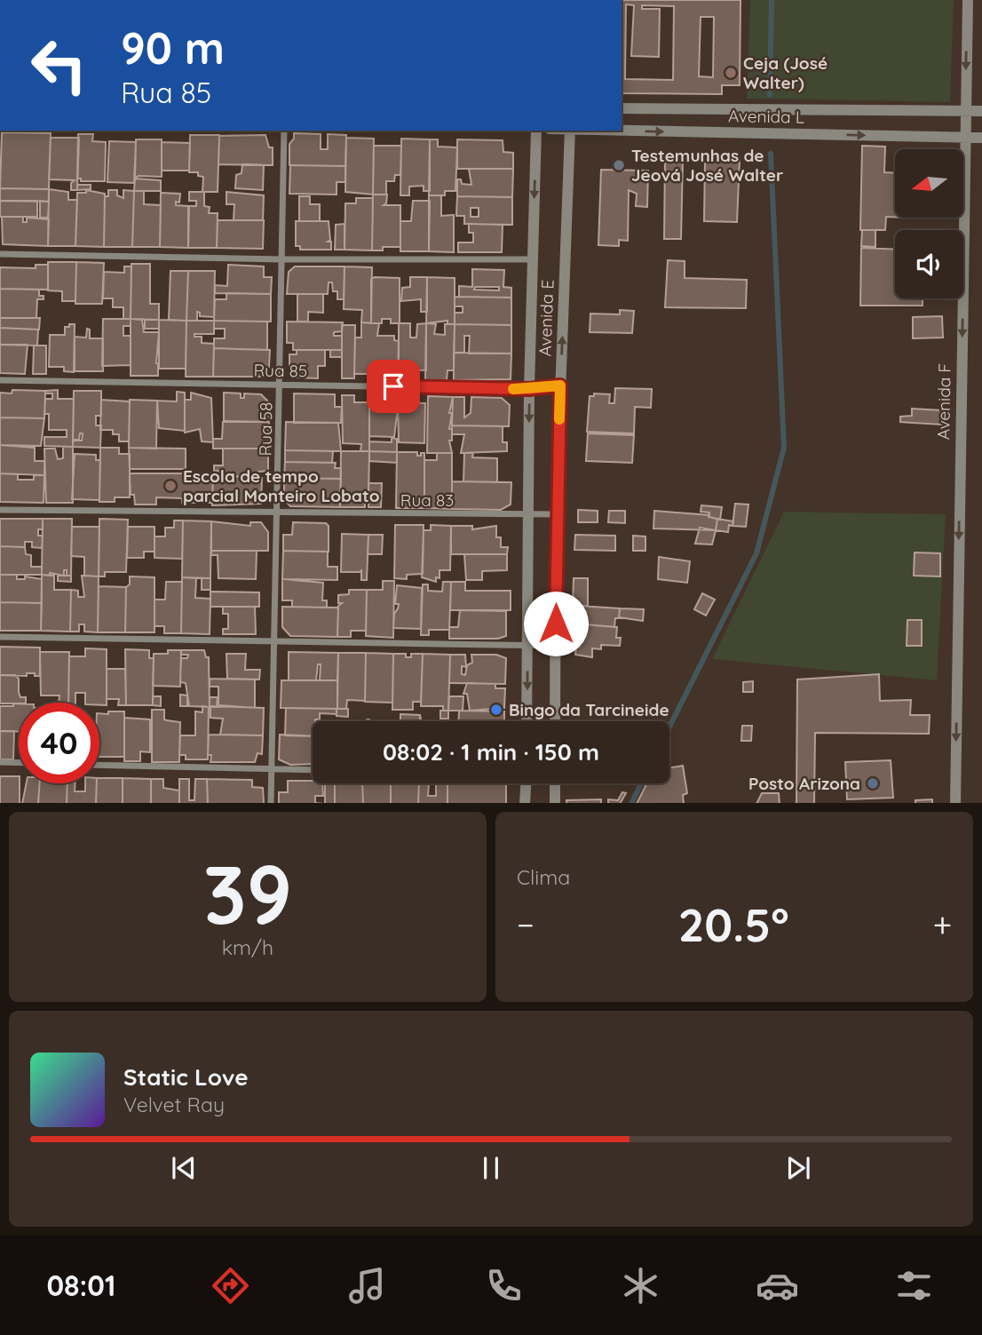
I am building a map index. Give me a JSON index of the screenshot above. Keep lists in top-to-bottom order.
{
  "streets": {
    "street": [
      "Avenida L",
      "Avenida E",
      "Rua 85",
      "Avenida F",
      "Rua 58",
      "Rua 83"
    ]
  },
  "crossings": [
    ["Avenida L", "Avenida F"],
    ["Avenida E", "Rua 85"],
    ["Avenida E", "Rua 83"],
    ["Rua 85", "Rua 58"],
    ["Rua 58", "Rua 83"]
  ],
  "one_way": ["Avenida F"],
  "places": [
    "Ceja (José Walter)",
    "Testemunhas de Jeová José Walter",
    "Escola de tempo parcial Monteiro Lobato",
    "Bingo da Tarcineide",
    "Posto Arizona"
  ],
  "north": "left",
  "page": {
    "turn": ["90 m", "Rua 85"],
    "limit": "40",
    "trip": "08:02 · 1 min · 150 m",
    "tile": [
      ["39", "km/h"],
      "Clima"
    ],
    "heat": ["−", "20.5°", "+"],
    "song": ["Static Love", "Velvet Ray"],
    "tabs": "08:01"
  }
}
